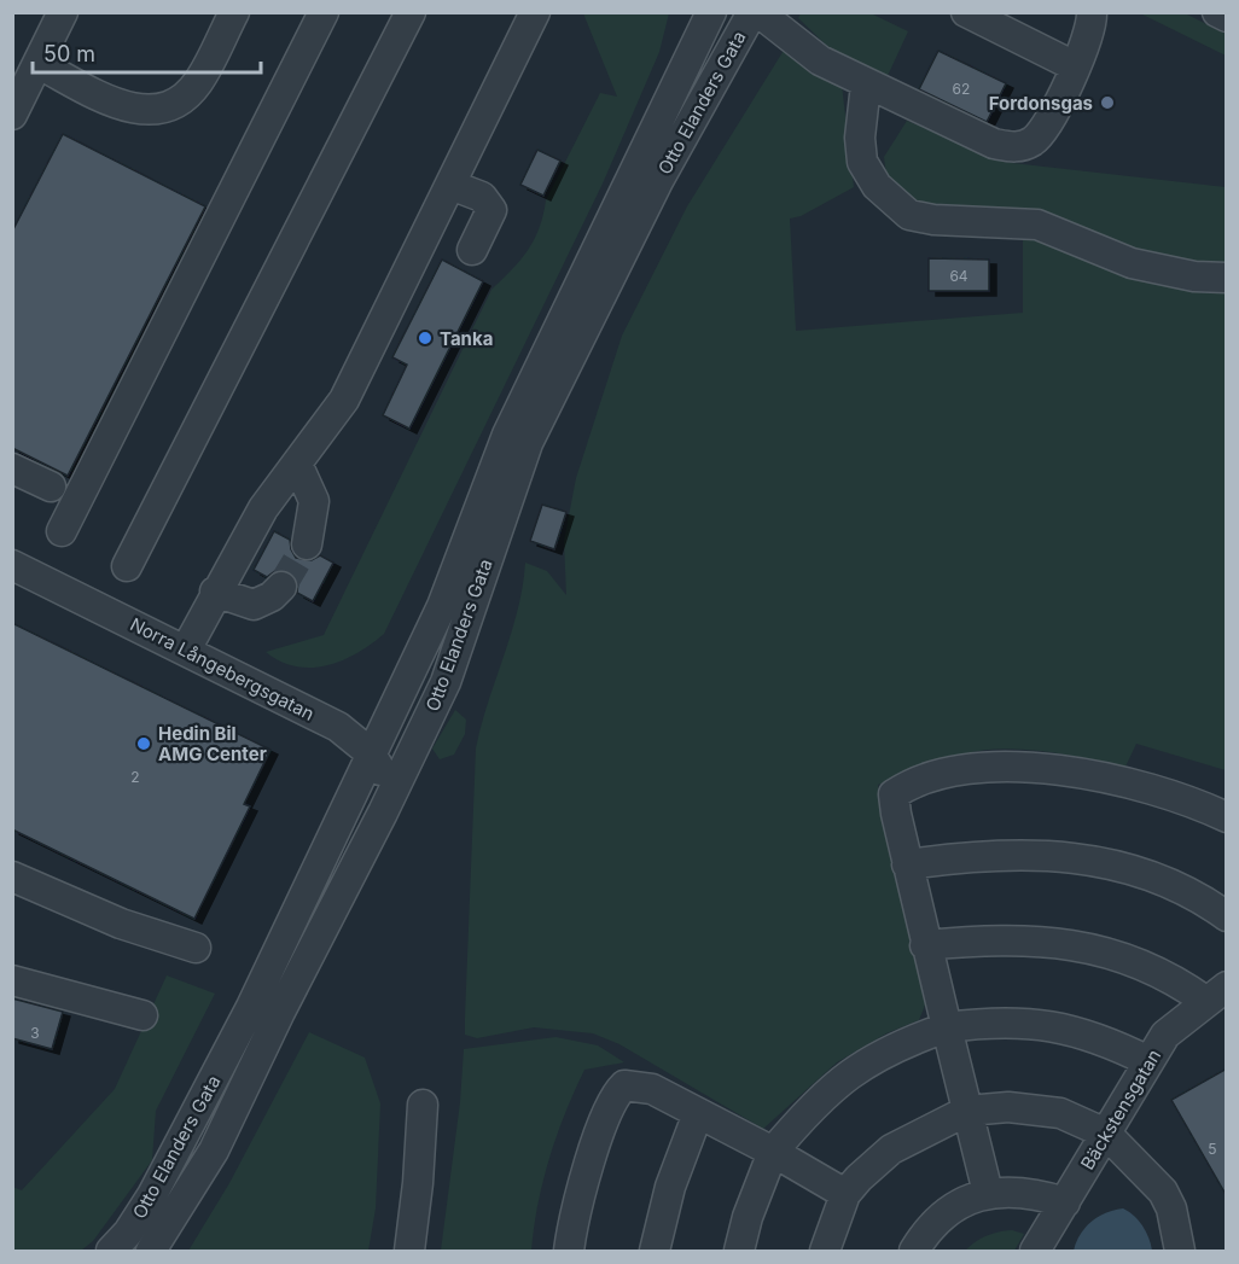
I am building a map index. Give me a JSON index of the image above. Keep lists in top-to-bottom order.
{
  "streets": {
    "street": ["Otto Elanders Gata", "Norra Långebergsgatan", "Bäckstensgatan"]
  },
  "crossings": [
    ["Otto Elanders Gata", "Norra Långebergsgatan"]
  ],
  "places": ["Fordonsgas", "Tanka", "Hedin Bil AMG Center"],
  "house_numbers": [
    "62",
    "64",
    "2",
    "3",
    "5"
  ],
  "scale_bar": "50 m"
}
